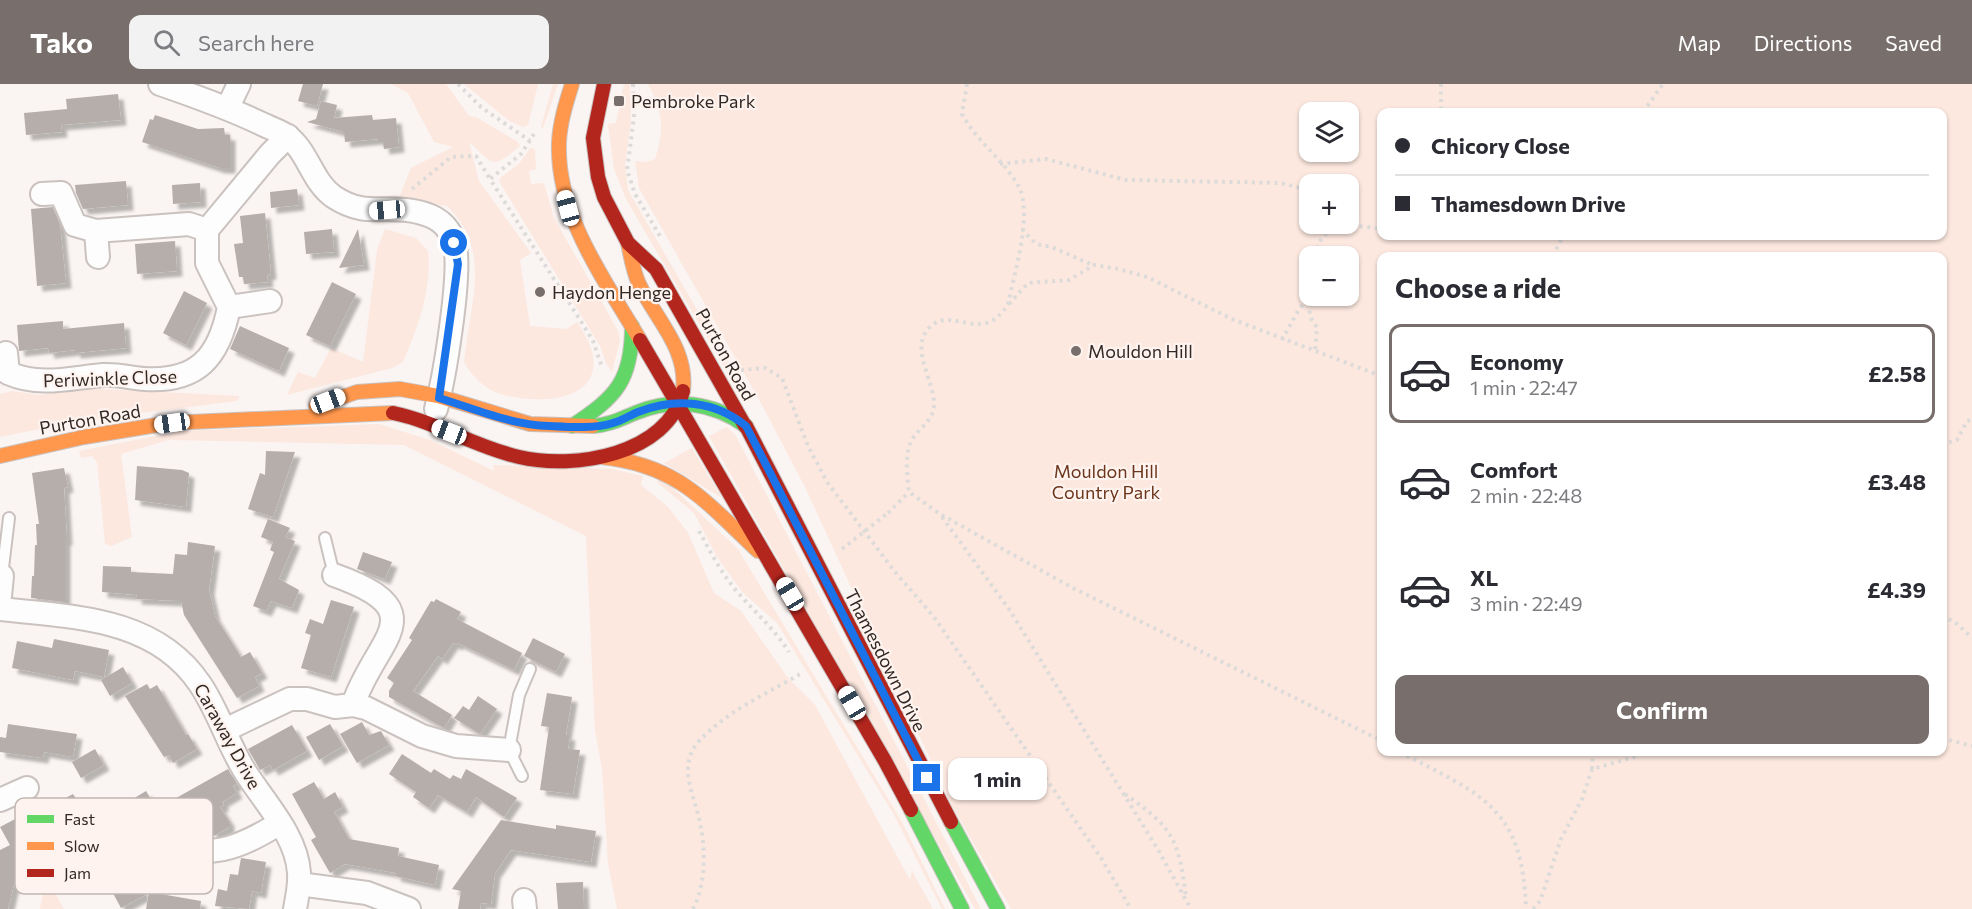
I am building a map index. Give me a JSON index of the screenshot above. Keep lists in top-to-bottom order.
{
  "streets": {
    "main road": ["Purton Road", "Thamesdown Drive"],
    "street": ["Periwinkle Close", "Caraway Drive"]
  },
  "crossings": [
    ["Purton Road", "Thamesdown Drive"]
  ],
  "parks": ["Mouldon Hill Country Park"],
  "places": {
    "transit": ["Pembroke Park"],
    "other": ["Haydon Henge", "Mouldon Hill"]
  },
  "legend": ["Fast", "Slow", "Jam"],
  "page": {
    "header": "Tako",
    "search": "Search here",
    "nav": ["Map", "Directions", "Saved"],
    "map_buttons": ["+", "−"],
    "banner": ["Chicory Close", "Thamesdown Drive"],
    "heading": "Choose a ride",
    "list": [
      {
        "name": "Economy",
        "note": "1 min · 22:47",
        "value": "£2.58"
      },
      {
        "name": "Comfort",
        "note": "2 min · 22:48",
        "value": "£3.48"
      },
      {
        "name": "XL",
        "note": "3 min · 22:49",
        "value": "£4.39"
      }
    ],
    "buttons": "Confirm",
    "bubble": "1 min"
  }
}
